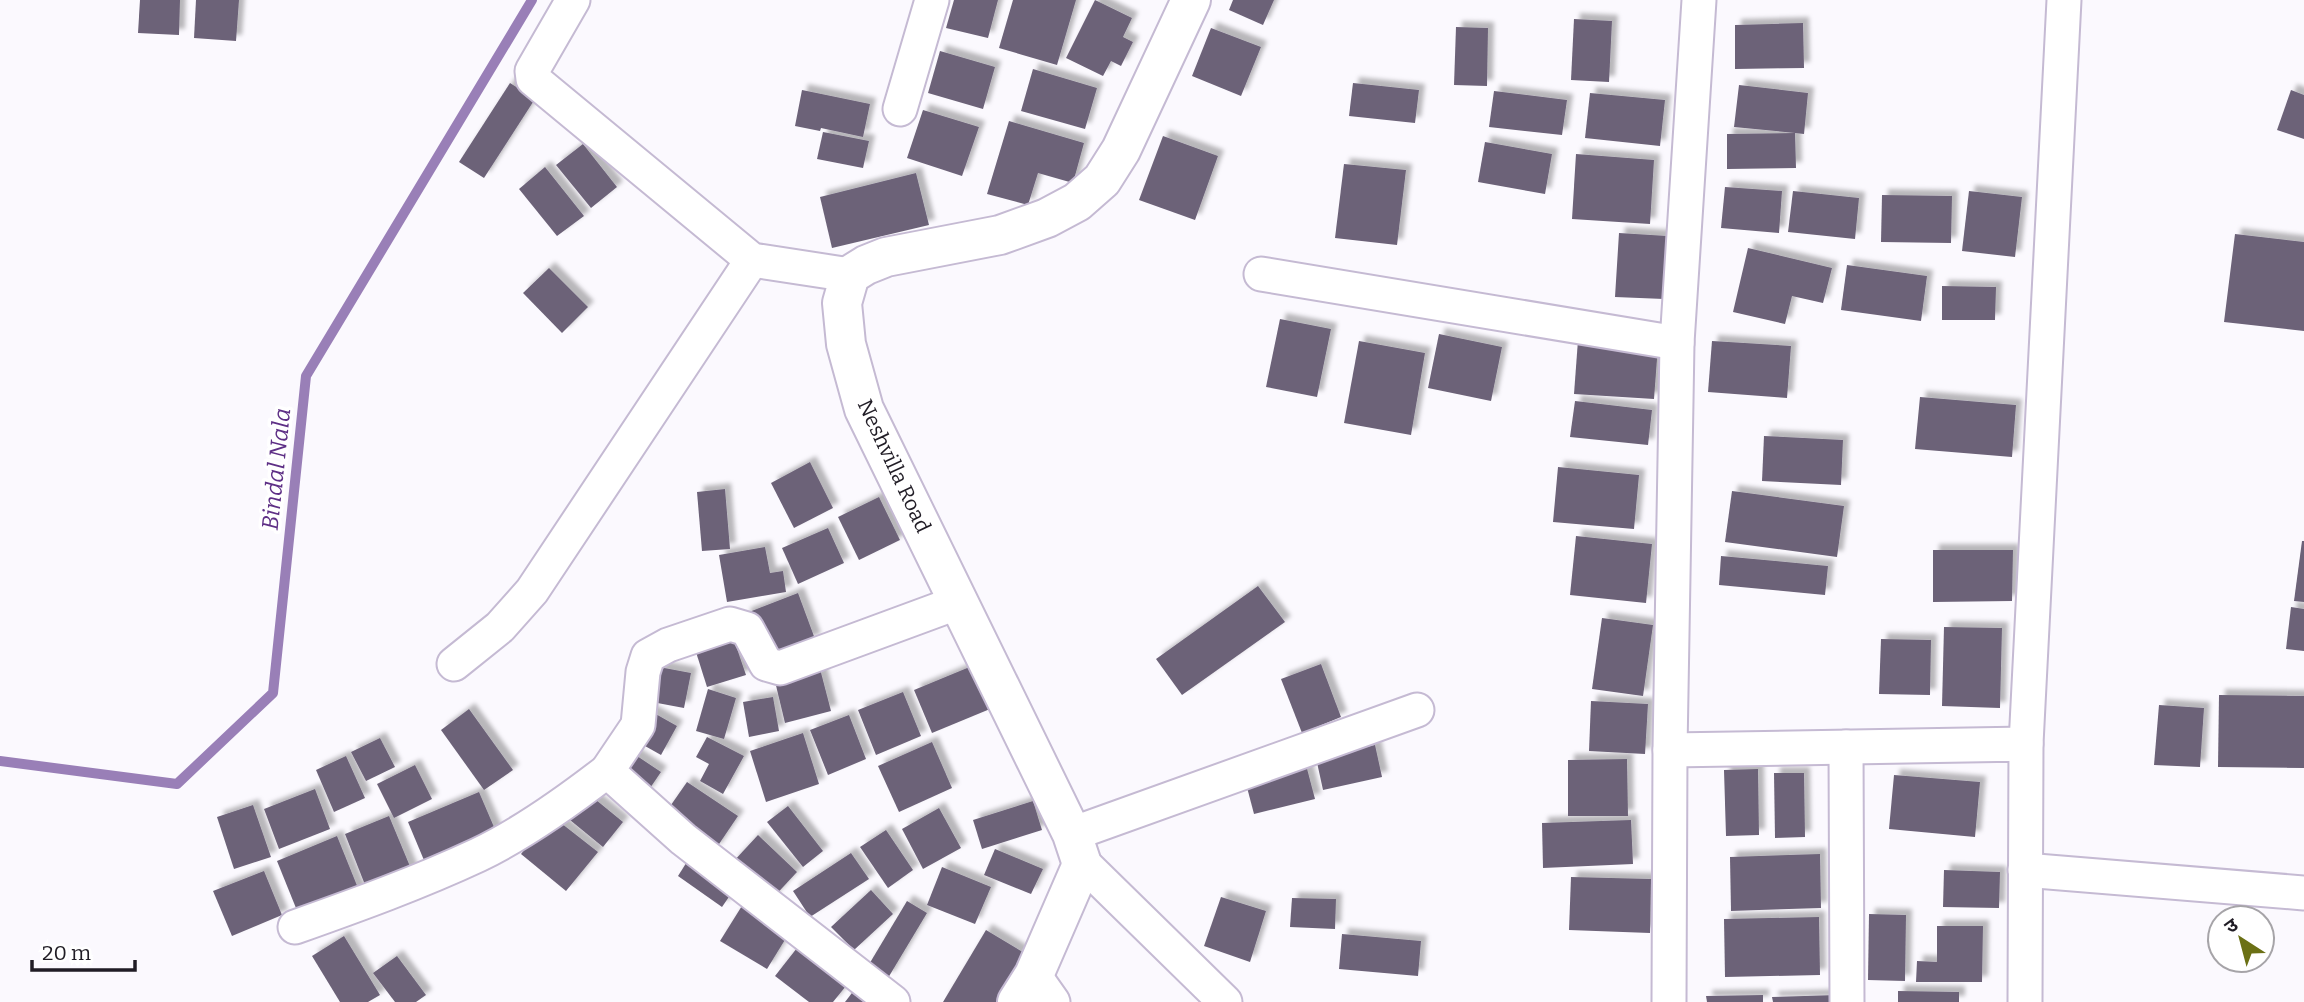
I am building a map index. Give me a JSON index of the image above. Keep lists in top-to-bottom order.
{
  "streets": {
    "street": ["Neshvilla Road"]
  },
  "water": ["Bindal Nala"],
  "scale_bar": "20 m",
  "north": "top left"
}
